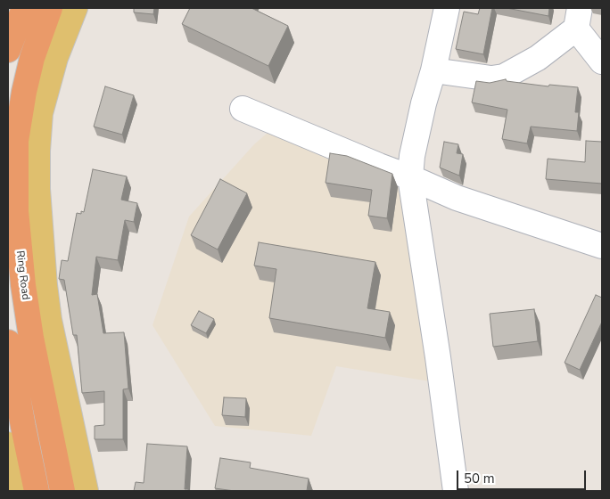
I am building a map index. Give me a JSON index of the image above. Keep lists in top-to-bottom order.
{
  "streets": {
    "highway": ["Ring Road"]
  },
  "scale_bar": "50 m"
}
